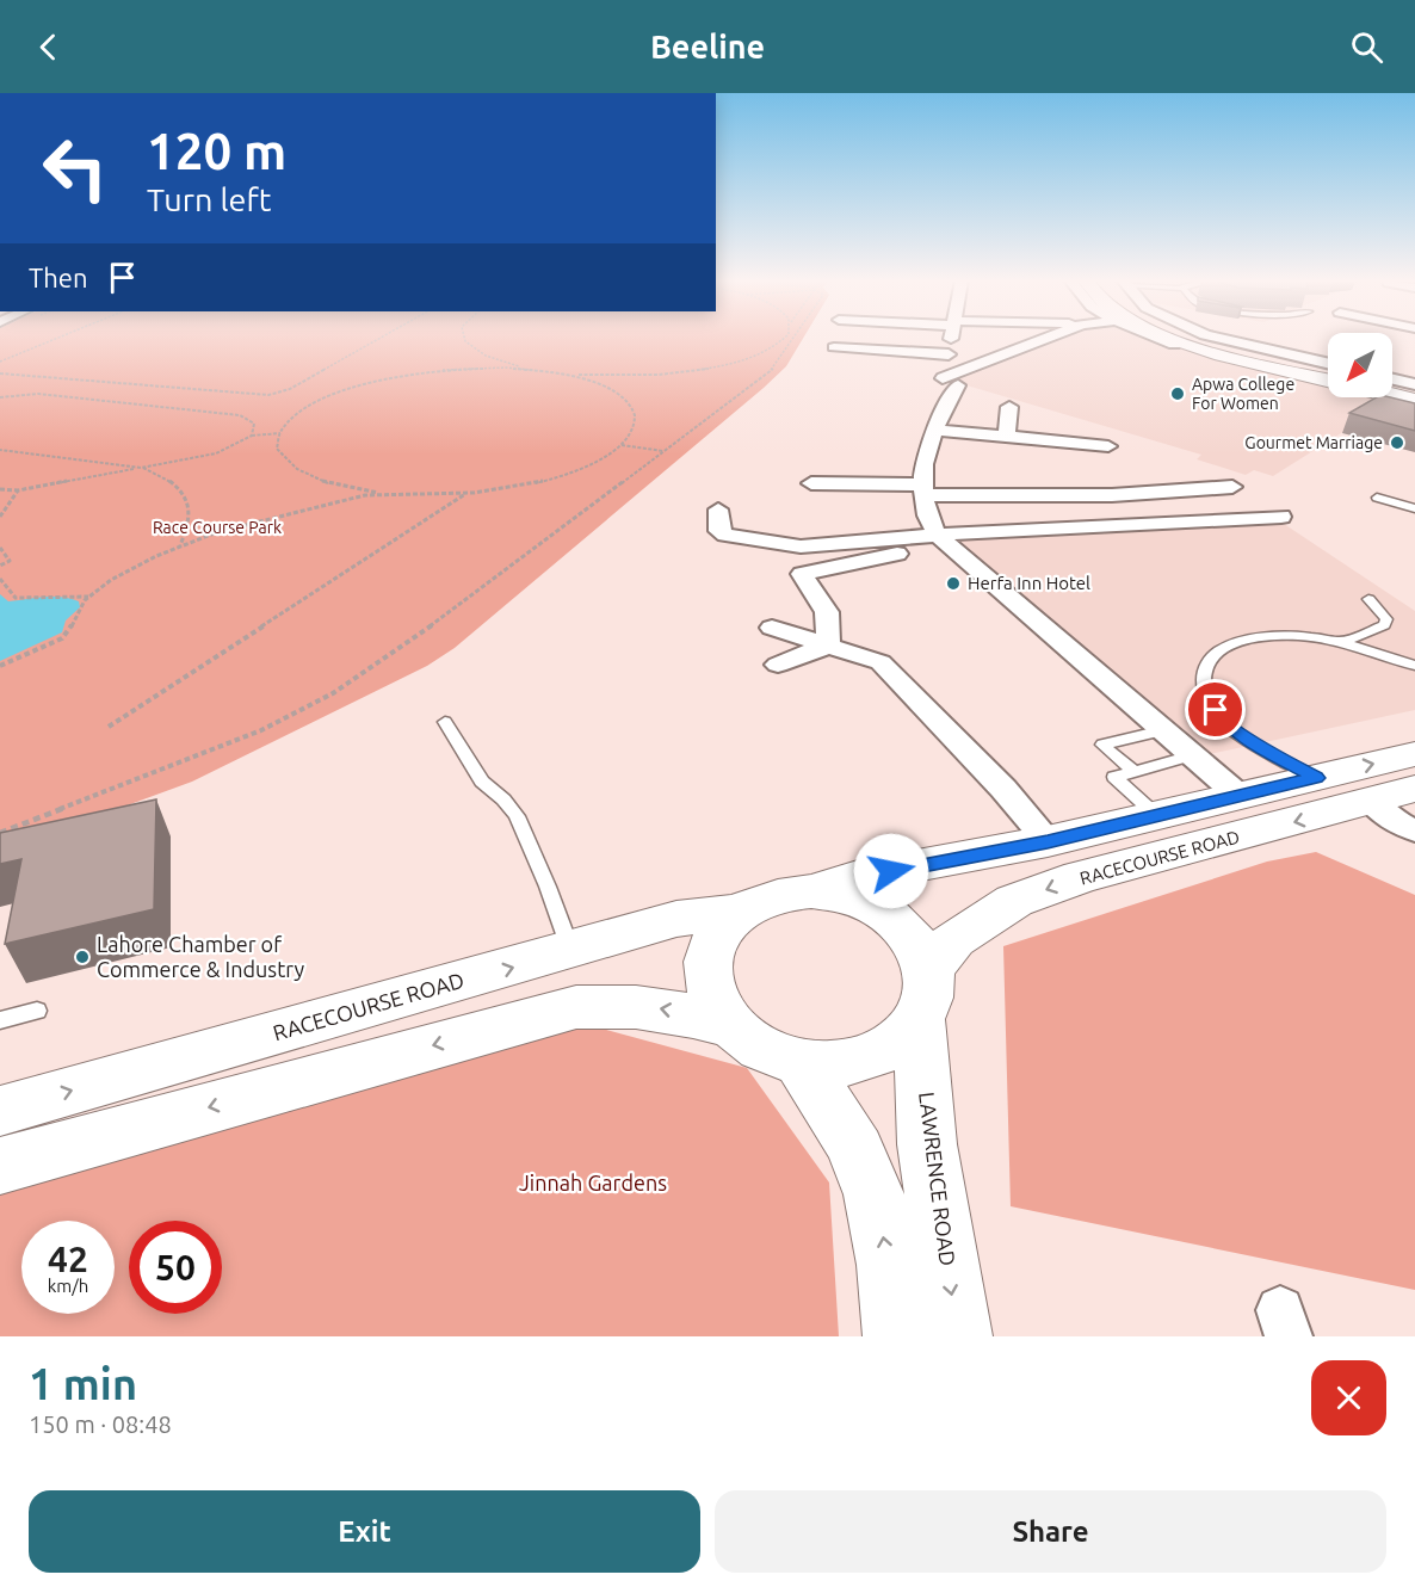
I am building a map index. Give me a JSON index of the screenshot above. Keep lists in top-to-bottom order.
{
  "streets": {
    "main road": ["RACECOURSE ROAD", "LAWRENCE ROAD"]
  },
  "crossings": [
    ["RACECOURSE ROAD", "LAWRENCE ROAD"]
  ],
  "parks": ["Race Course Park", "Jinnah Gardens"],
  "places": [
    "Apwa College For Women",
    "Gourmet Marriage",
    "Herfa Inn Hotel",
    "Lahore Chamber of Commerce & Industry"
  ],
  "north": "bottom left",
  "page": {
    "header": "Beeline",
    "turn": ["120 m", "Turn left"],
    "then": "Then",
    "speed": "42 km/h",
    "limit": "50",
    "heading": ["1 min", "150 m · 08:48"],
    "buttons": ["Exit", "Share"]
  }
}
